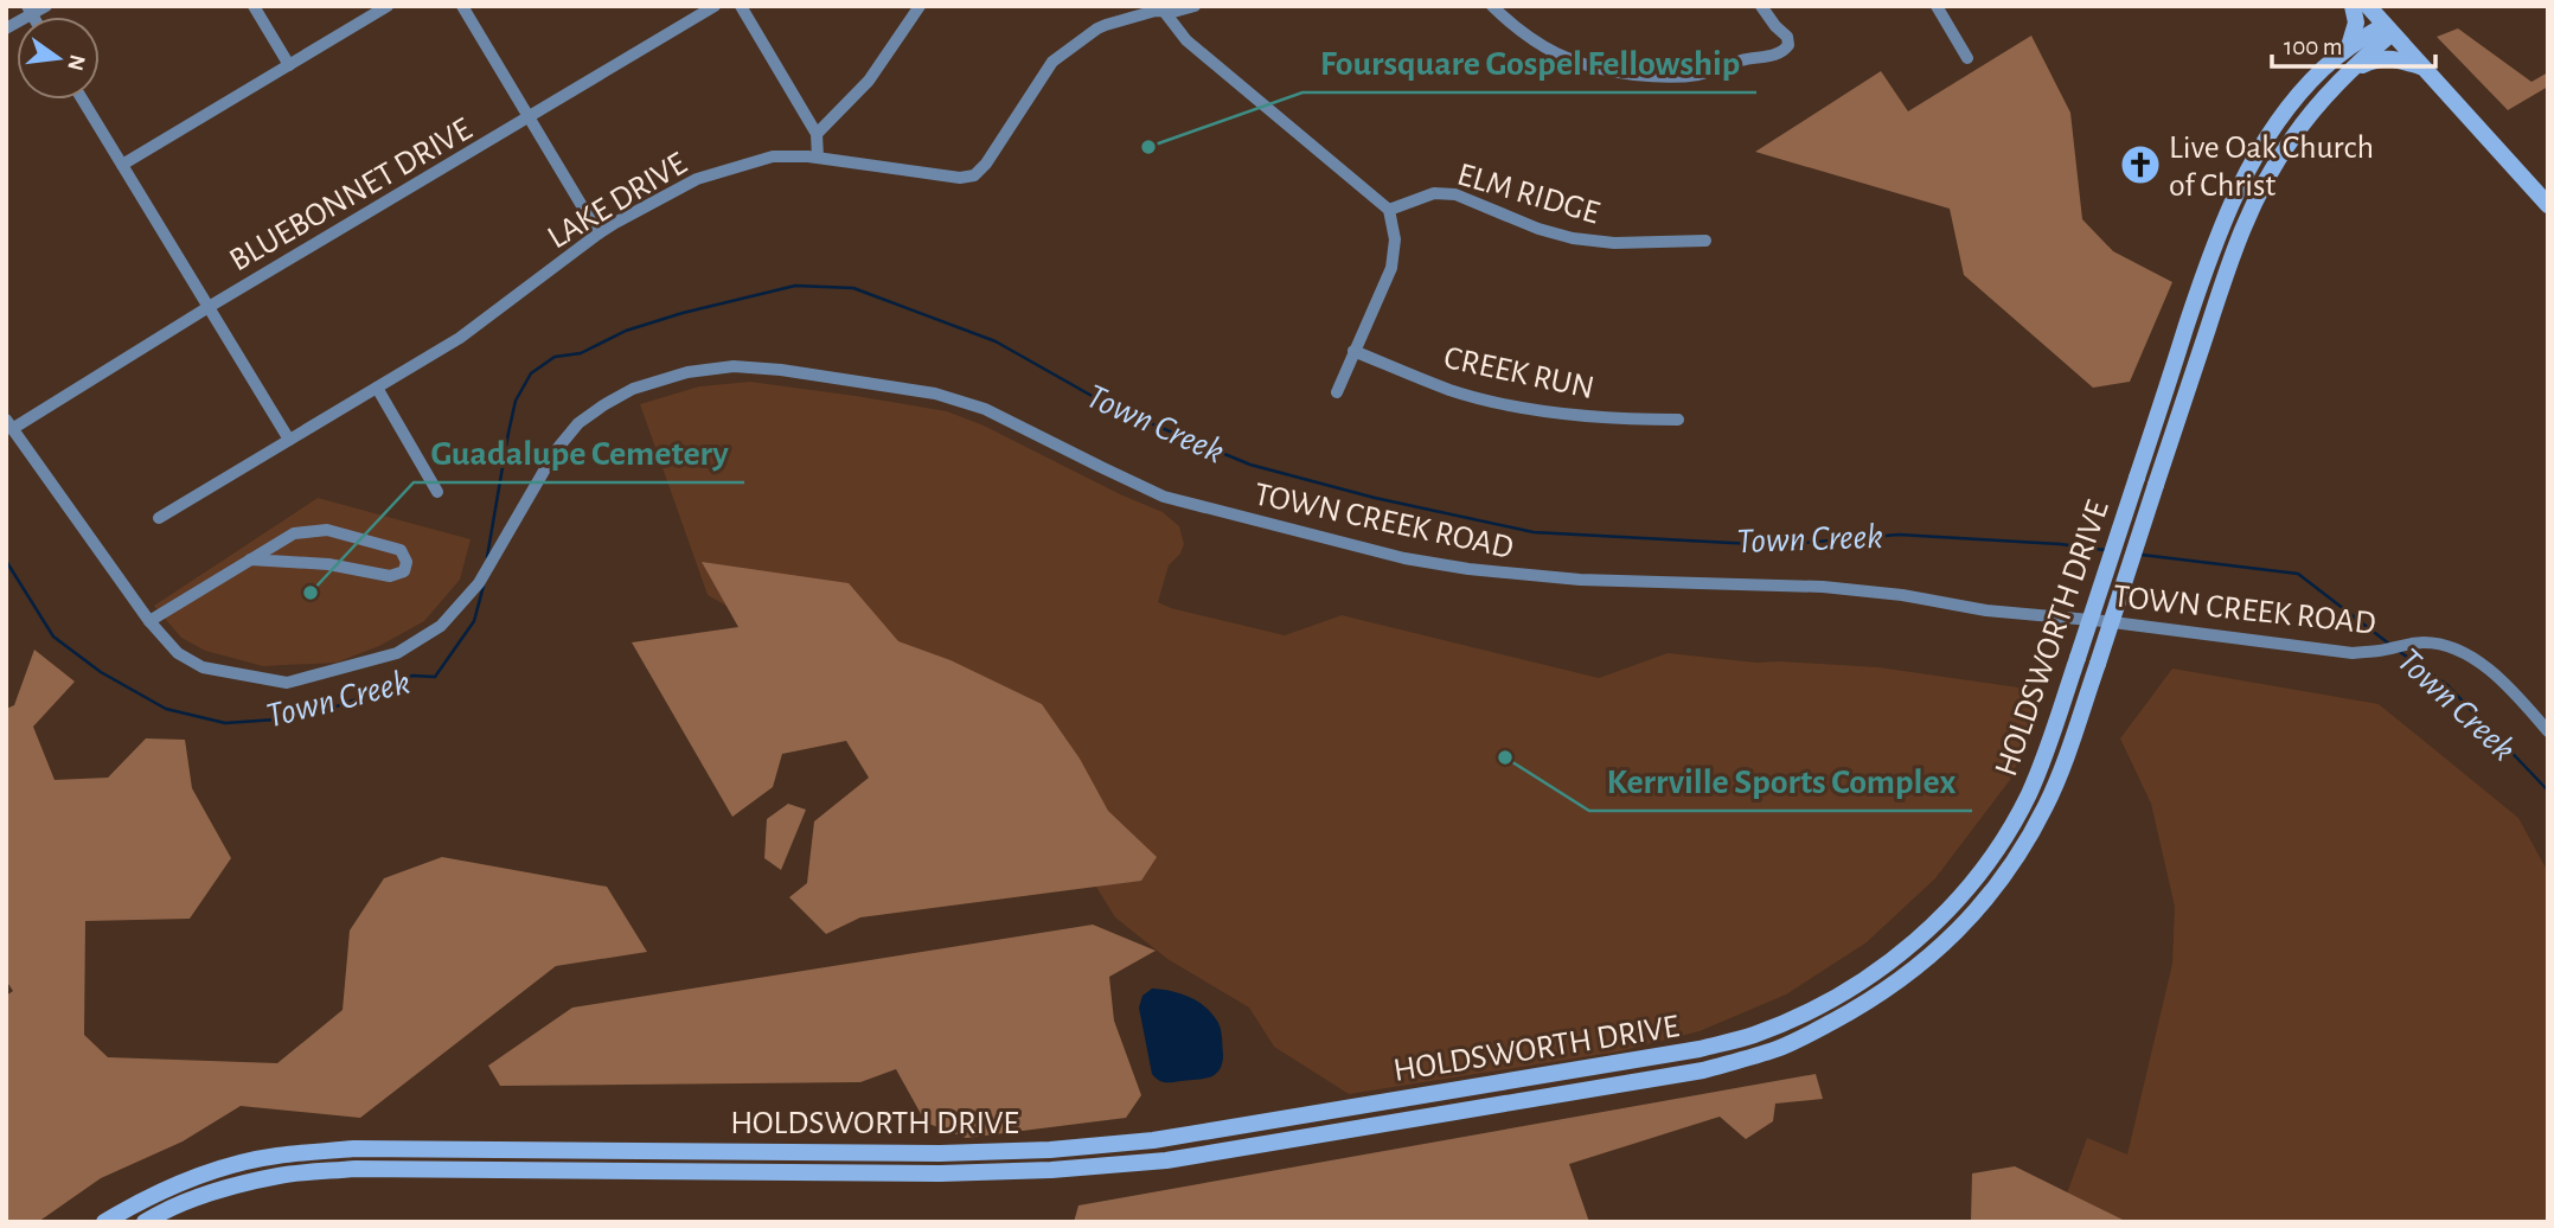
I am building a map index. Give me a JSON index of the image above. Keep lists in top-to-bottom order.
{
  "streets": {
    "main road": ["HOLDSWORTH DRIVE"],
    "street": [
      "ELM RIDGE",
      "BLUEBONNET DRIVE",
      "LAKE DRIVE",
      "CREEK RUN",
      "TOWN CREEK ROAD"
    ]
  },
  "crossings": [
    ["BLUEBONNET DRIVE", "TOWN CREEK ROAD"]
  ],
  "water": ["Town Creek"],
  "places": {
    "other": ["Foursquare Gospel Fellowship", "Guadalupe Cemetery", "Kerrville Sports Complex"],
    "church": ["Live Oak Church of Christ"]
  },
  "scale_bar": "100 m",
  "north": "right"
}
